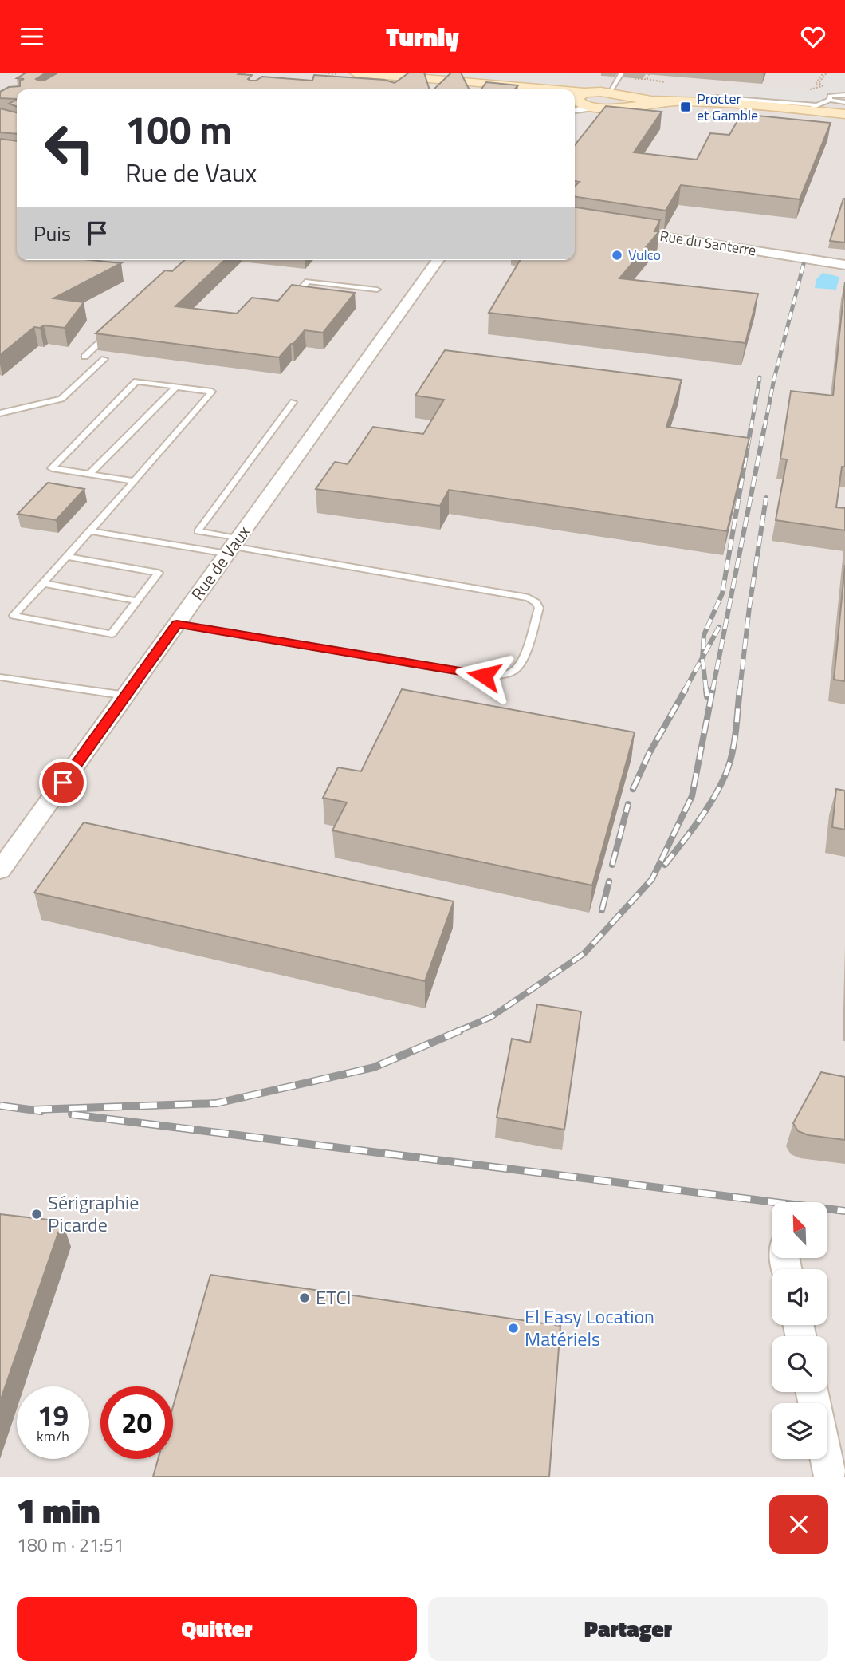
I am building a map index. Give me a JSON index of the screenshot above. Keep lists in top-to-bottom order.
{
  "streets": {
    "street": ["Rue du Santerre", "Rue de Vaux"]
  },
  "places": {
    "transit": ["Procter et Gamble"],
    "other": [
      "Vulco",
      "Sérigraphie Picarde",
      "ETCI",
      "El Easy Location Matériels"
    ]
  },
  "north": "top left",
  "page": {
    "header": "Turnly",
    "turn": ["100 m", "Rue de Vaux"],
    "then": "Puis",
    "speed": "19 km/h",
    "limit": "20",
    "heading": ["1 min", "180 m · 21:51"],
    "buttons": ["Quitter", "Partager"]
  }
}
